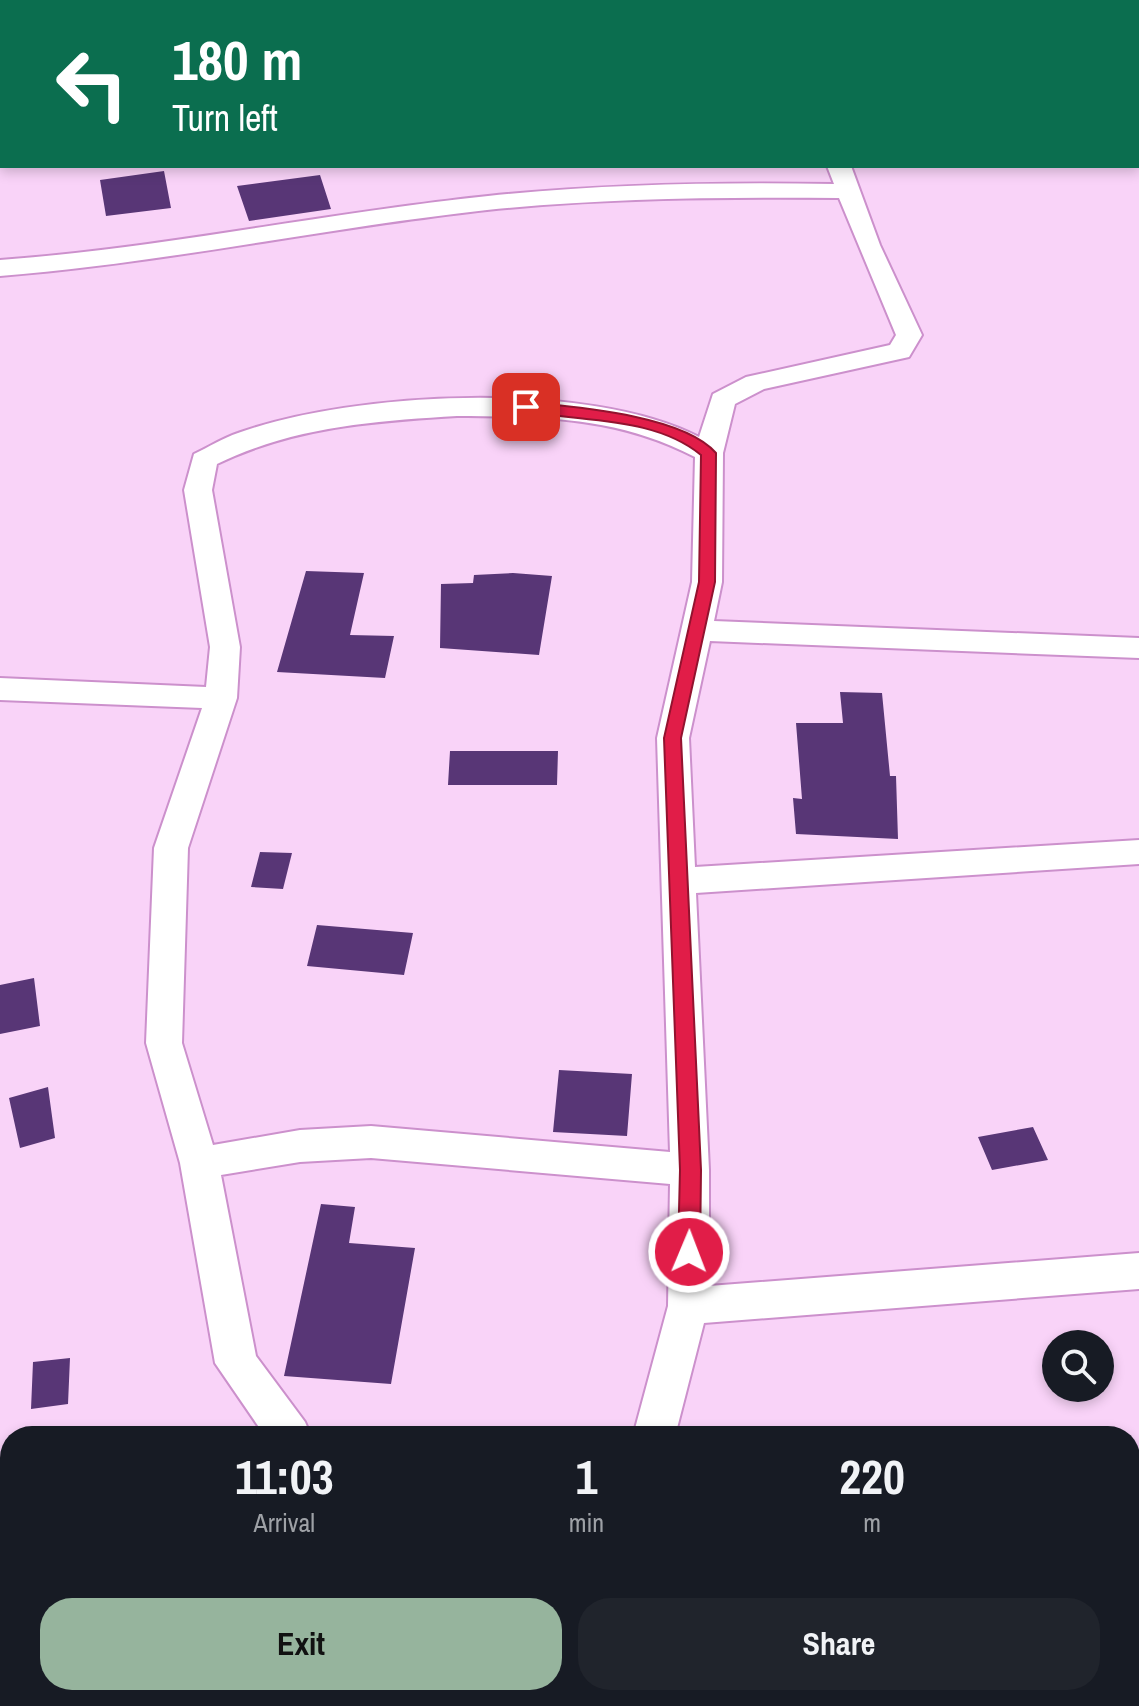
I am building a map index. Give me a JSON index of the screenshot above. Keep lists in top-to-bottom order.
{
  "page": {
    "turn": ["180 m", "Turn left"],
    "eta": [
      "11:03",
      "Arrival",
      "1",
      "min",
      "220",
      "m"
    ],
    "buttons": ["Exit", "Share"]
  }
}
